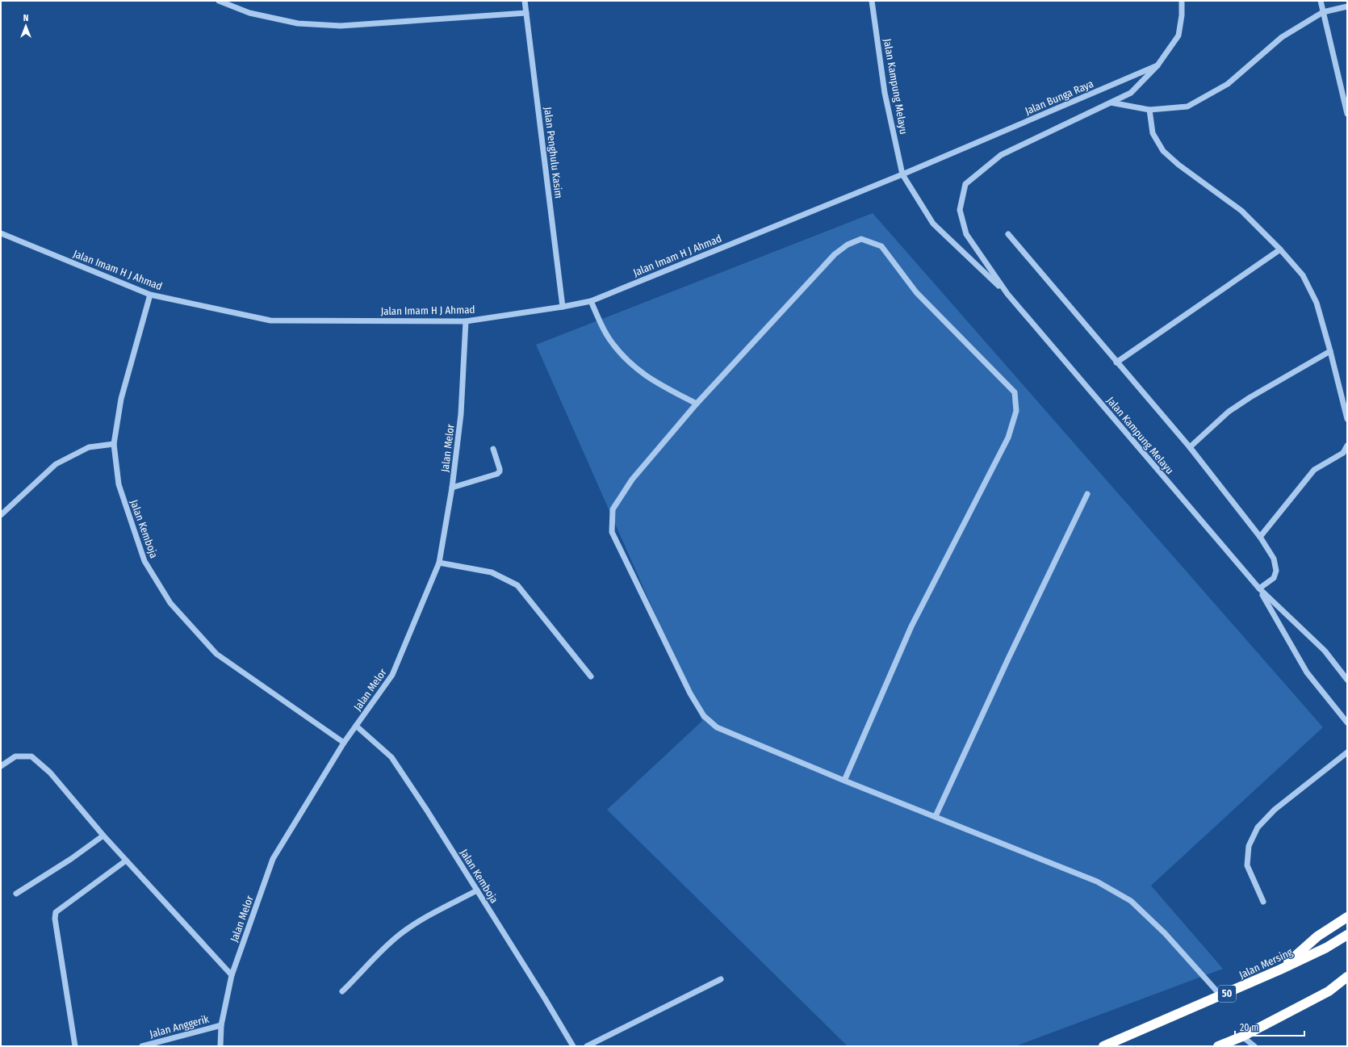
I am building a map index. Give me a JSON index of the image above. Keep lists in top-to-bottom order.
{
  "streets": {
    "highway": ["Jalan Mersing", "50"],
    "street": [
      "Jalan Kampung Melayu",
      "Jalan Bunga Raya",
      "Jalan Penghulu Kasim",
      "Jalan Imam H J Ahmad",
      "Jalan Melor",
      "Jalan Kemboja",
      "Jalan Anggerik"
    ]
  },
  "crossings": [
    ["Jalan Kampung Melayu", "Jalan Bunga Raya"],
    ["Jalan Kampung Melayu", "Jalan Imam H J Ahmad"],
    ["Jalan Bunga Raya", "Jalan Imam H J Ahmad"],
    ["Jalan Penghulu Kasim", "Jalan Imam H J Ahmad"],
    ["Jalan Imam H J Ahmad", "Jalan Melor"],
    ["Jalan Imam H J Ahmad", "Jalan Kemboja"],
    ["Jalan Melor", "Jalan Kemboja"],
    ["Jalan Melor", "Jalan Anggerik"]
  ],
  "scale_bar": "20 m",
  "north": "top"
}
